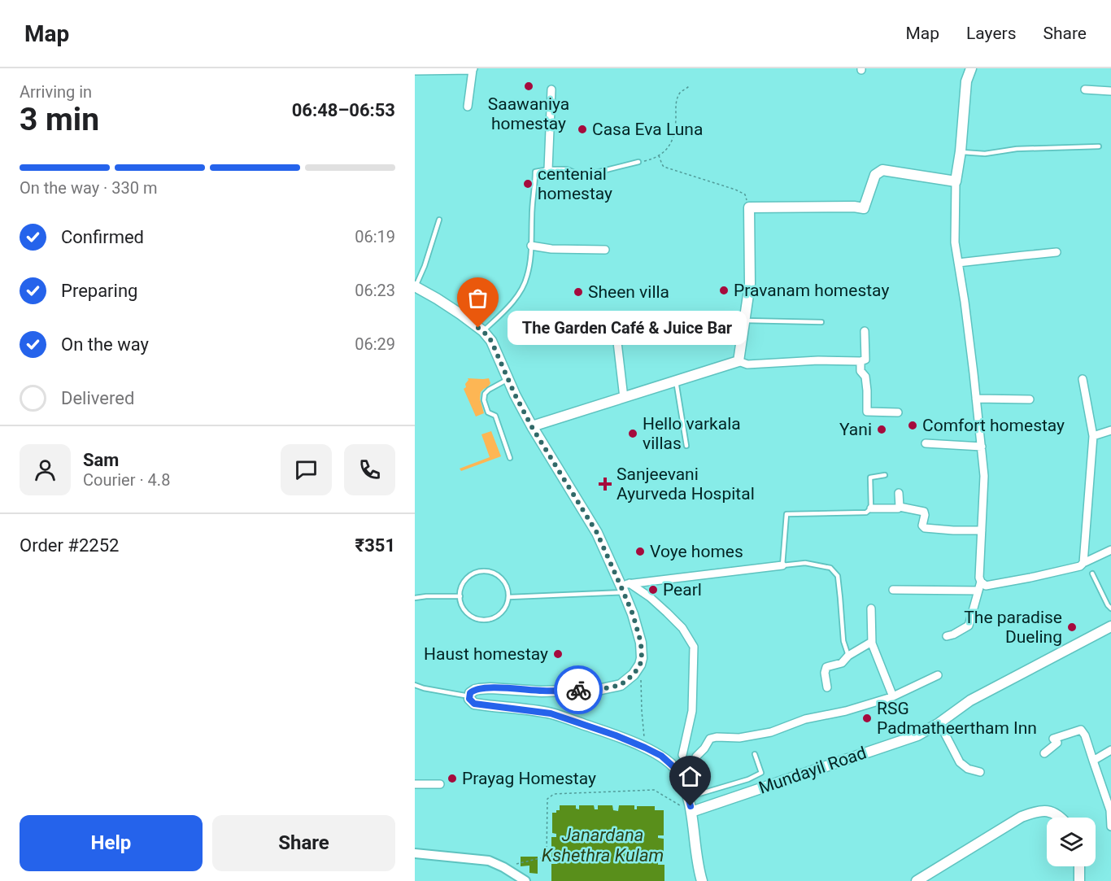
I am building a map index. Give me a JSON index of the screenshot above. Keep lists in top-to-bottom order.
{
  "streets": {
    "main road": ["Mundayil Road"]
  },
  "water": ["Janardana Kshethra Kulam"],
  "places": {
    "other": [
      "Saawaniya homestay",
      "Casa Eva Luna",
      "centenial homestay",
      "Pravanam homestay",
      "Sheen villa",
      "The Garden Café & Juice Bar",
      "Comfort homestay",
      "Yani",
      "Hello varkala villas",
      "Voye homes",
      "Pearl",
      "The paradise Dueling",
      "Haust homestay",
      "RSG Padmatheertham Inn",
      "Prayag Homestay"
    ],
    "health": ["Sanjeevani Ayurveda Hospital"]
  },
  "page": {
    "header": "Map",
    "nav": ["Map", "Layers", "Share"],
    "heading": ["3 min", "Arriving in", "06:48–06:53"],
    "panel": [
      "Sam",
      "Courier · 4.8",
      "Order #2252",
      "₹351"
    ],
    "bar": "On the way · 330 m",
    "list": [
      ["Confirmed", "06:19"],
      ["Preparing", "06:23"],
      ["On the way", "06:29"],
      "Delivered"
    ],
    "bubble": "The Garden Café & Juice Bar",
    "buttons": ["Help", "Share"]
  }
}
